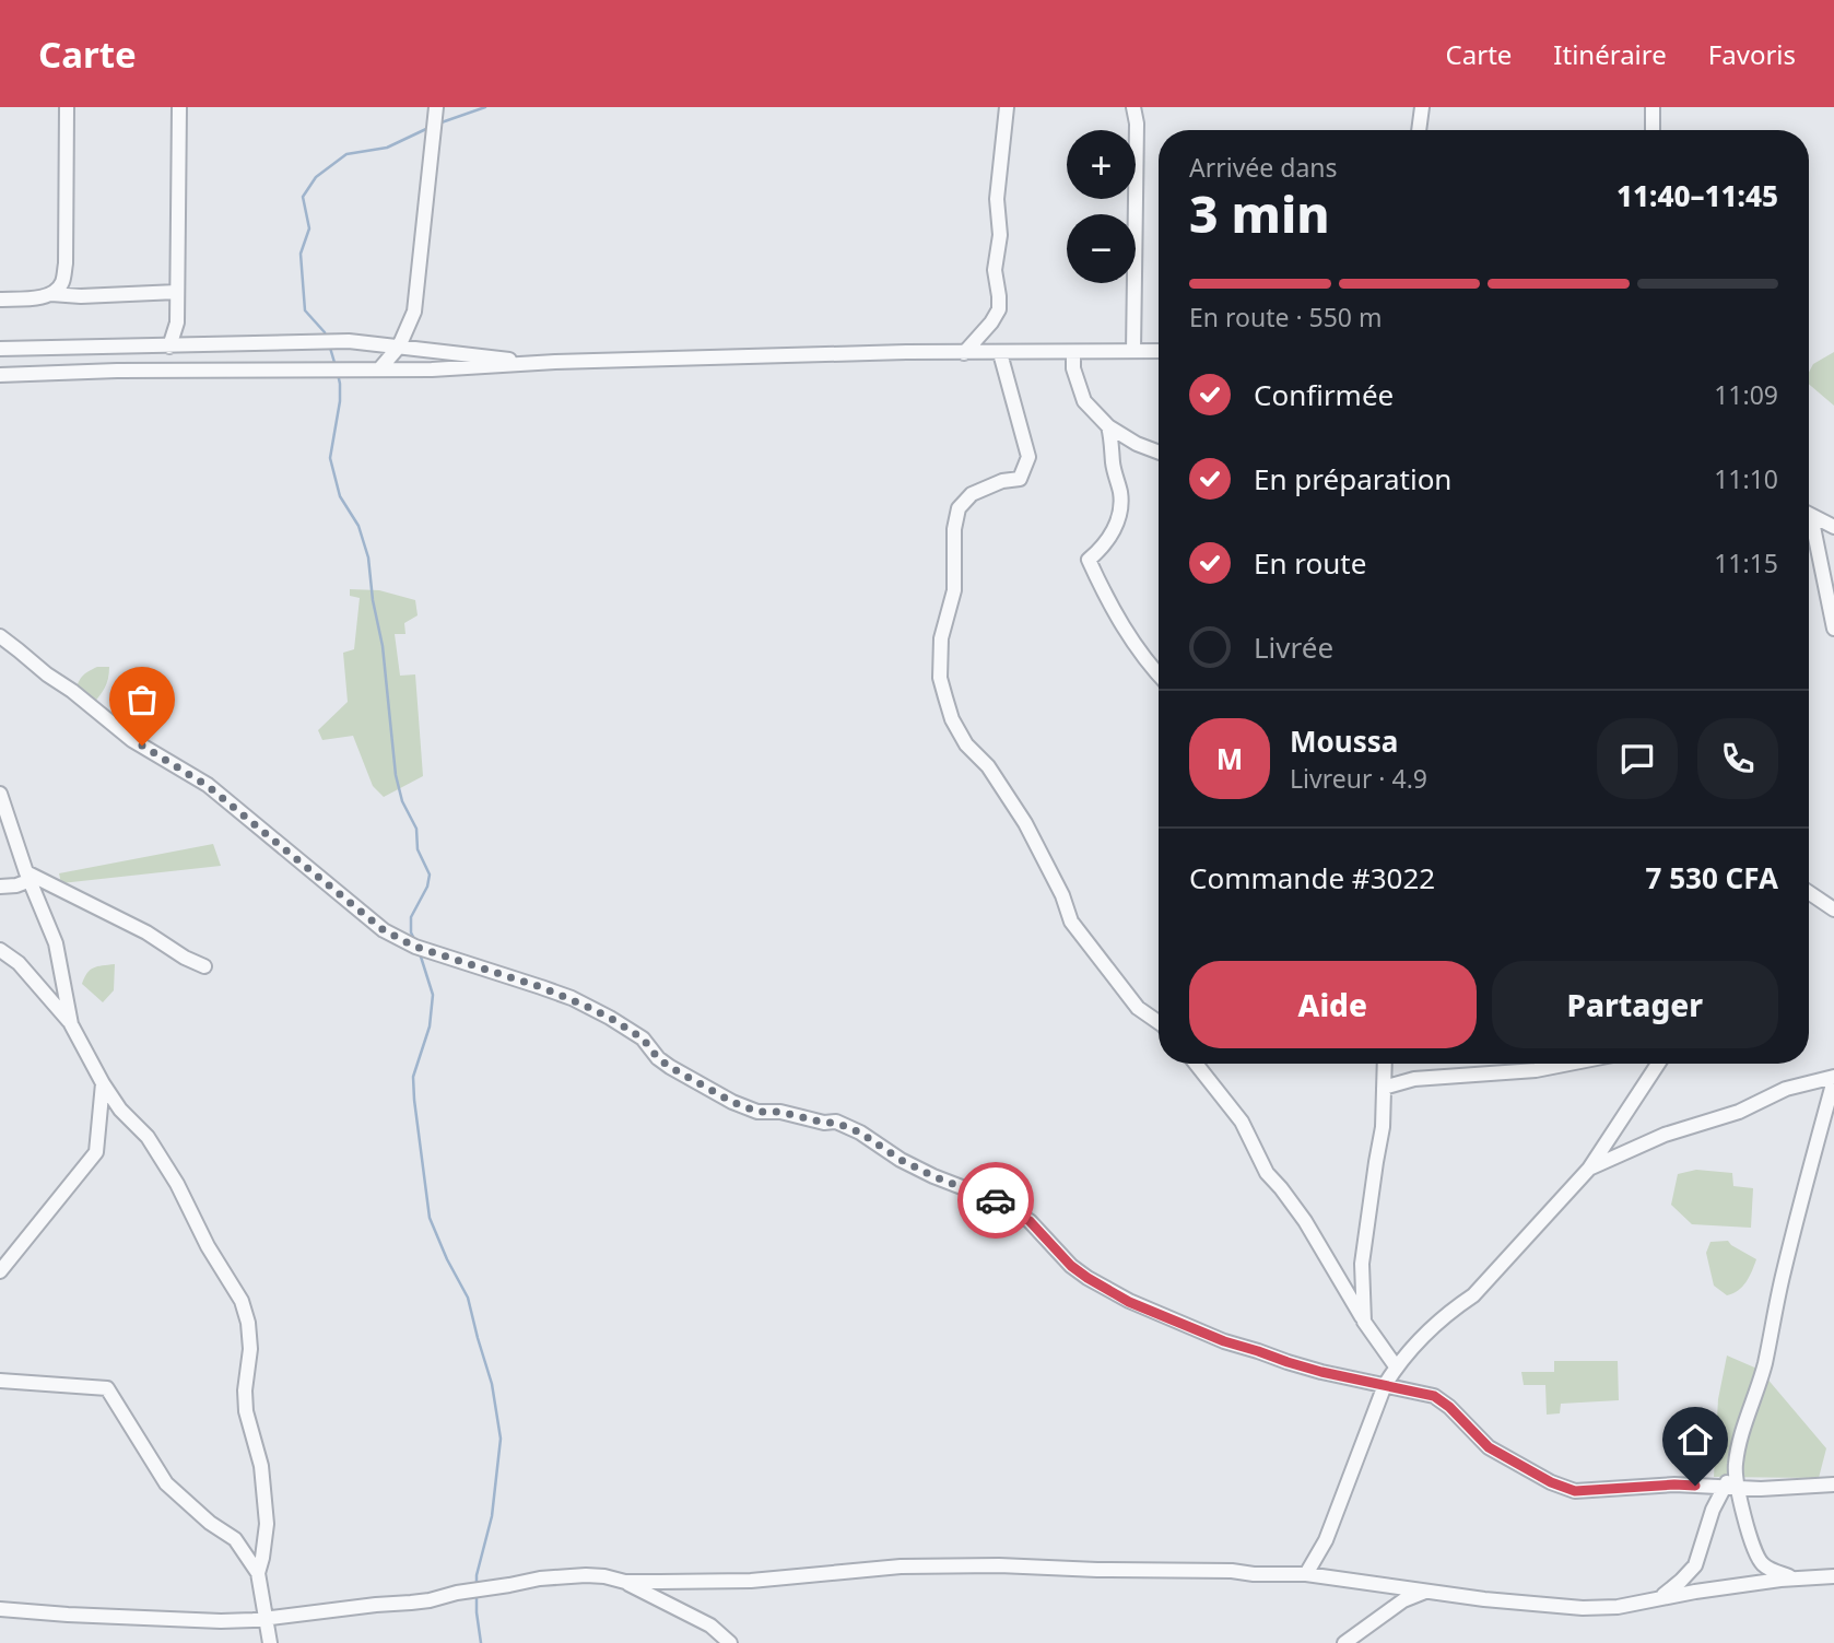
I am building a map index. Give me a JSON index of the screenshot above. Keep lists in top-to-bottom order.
{
  "page": {
    "header": "Carte",
    "nav": ["Carte", "Itinéraire", "Favoris"],
    "map_buttons": ["+", "−"],
    "heading": ["3 min", "Arrivée dans", "11:40–11:45"],
    "panel": [
      "Moussa",
      "Livreur · 4.9",
      "Commande #3022",
      "7 530 CFA"
    ],
    "bar": "En route · 550 m",
    "list": [
      ["Confirmée", "11:09"],
      ["En préparation", "11:10"],
      ["En route", "11:15"],
      "Livrée"
    ],
    "round": "M",
    "buttons": ["Aide", "Partager"]
  }
}
